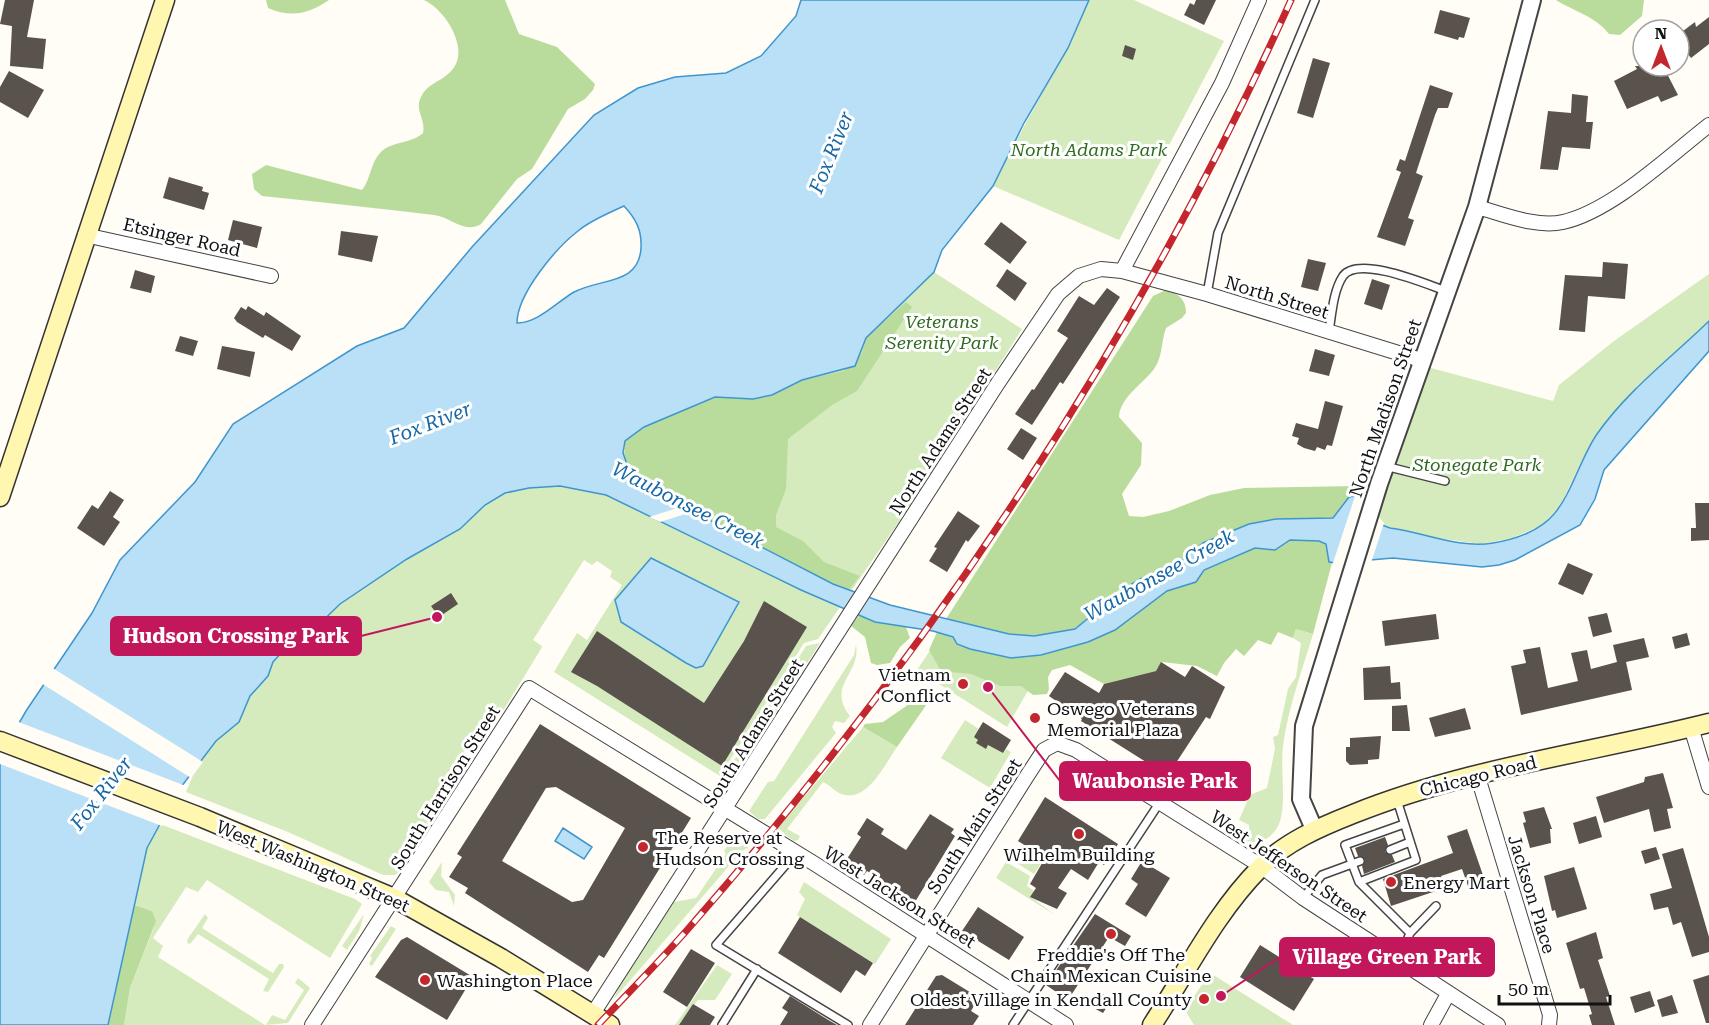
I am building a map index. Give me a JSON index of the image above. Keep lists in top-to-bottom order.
{
  "streets": {
    "main road": ["Chicago Road", "West Washington Street"],
    "street": [
      "Etsinger Road",
      "North Street",
      "North Madison Street",
      "North Adams Street",
      "South Adams Street",
      "South Harrison Street",
      "South Main Street",
      "West Jefferson Street",
      "Jackson Place",
      "West Jackson Street"
    ]
  },
  "crossings": [
    ["North Street", "North Madison Street"],
    ["North Street", "North Adams Street"],
    ["North Madison Street", "Chicago Road"],
    ["North Adams Street", "South Adams Street"],
    ["South Adams Street", "West Washington Street"],
    ["South Adams Street", "West Jackson Street"],
    ["Chicago Road", "West Jefferson Street"],
    ["Chicago Road", "Jackson Place"],
    ["South Harrison Street", "West Washington Street"],
    ["South Harrison Street", "West Jackson Street"],
    ["South Main Street", "West Jefferson Street"],
    ["South Main Street", "West Jackson Street"]
  ],
  "water": ["Fox River", "Waubonsee Creek"],
  "parks": ["North Adams Park", "Veterans Serenity Park", "Stonegate Park"],
  "places": [
    "Hudson Crossing Park",
    "Vietnam Conflict",
    "Waubonsie Park",
    "Oswego Veterans Memorial Plaza",
    "Wilhelm Building",
    "The Reserve at Hudson Crossing",
    "Energy Mart",
    "Freddie's Off The Chain Mexican Cuisine",
    "Washington Place",
    "Village Green Park",
    "Oldest Village in Kendall County"
  ],
  "scale_bar": "50 m",
  "north": "top"
}
